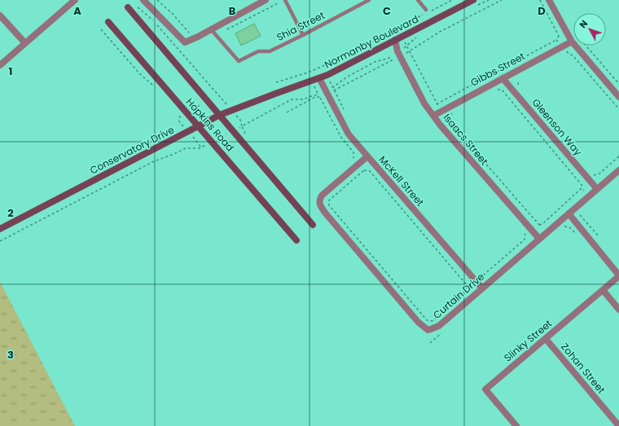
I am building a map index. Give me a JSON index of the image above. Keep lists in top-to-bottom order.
{
  "streets": {
    "street": [
      "Normanby Boulevard",
      "Gibbs Street",
      "Hopkins Road",
      "Gleenson Way",
      "Isaacs Street",
      "Conservatory Drive",
      "McKell Street",
      "Curtain Drive",
      "Slinky Street",
      "Zohan Street"
    ],
    "lane": ["Shia Street"]
  },
  "crossings": [
    ["Normanby Boulevard", "Isaacs Street"],
    ["Normanby Boulevard", "Conservatory Drive"],
    ["Normanby Boulevard", "McKell Street"],
    ["Gibbs Street", "Gleenson Way"],
    ["Gibbs Street", "Isaacs Street"],
    ["Hopkins Road", "Conservatory Drive"],
    ["Gleenson Way", "Curtain Drive"],
    ["Isaacs Street", "Curtain Drive"],
    ["McKell Street", "Curtain Drive"],
    ["Slinky Street", "Zohan Street"]
  ],
  "north": "top left",
  "grid": {
    "columns": [
      "A",
      "B",
      "C",
      "D"
    ],
    "rows": ["1", "2", "3"]
  }
}
